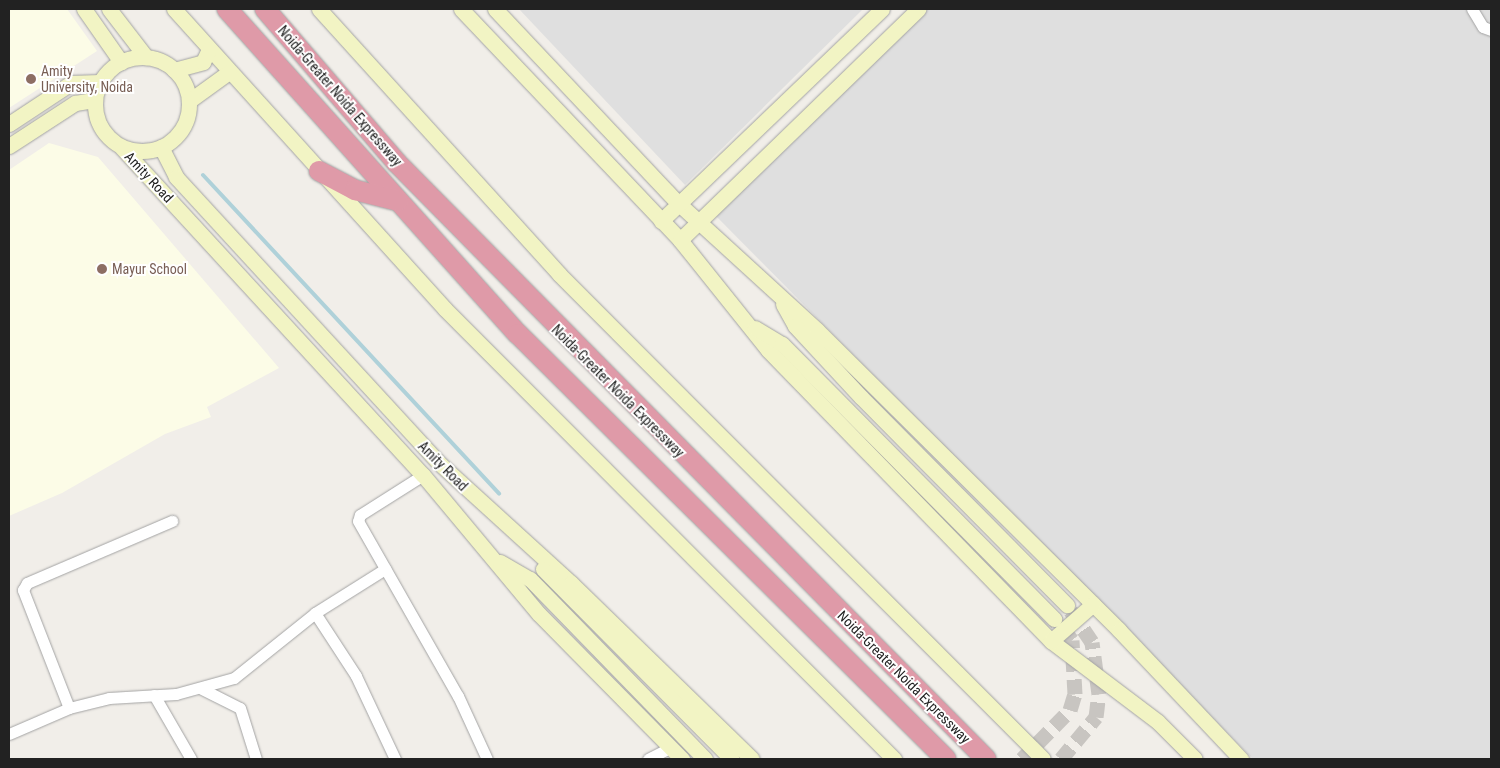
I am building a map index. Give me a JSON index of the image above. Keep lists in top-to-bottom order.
{
  "streets": {
    "highway": ["Noida-Greater Noida Expressway"],
    "street": ["Amity Road"]
  },
  "places": ["Amity University, Noida", "Mayur School"]
}
